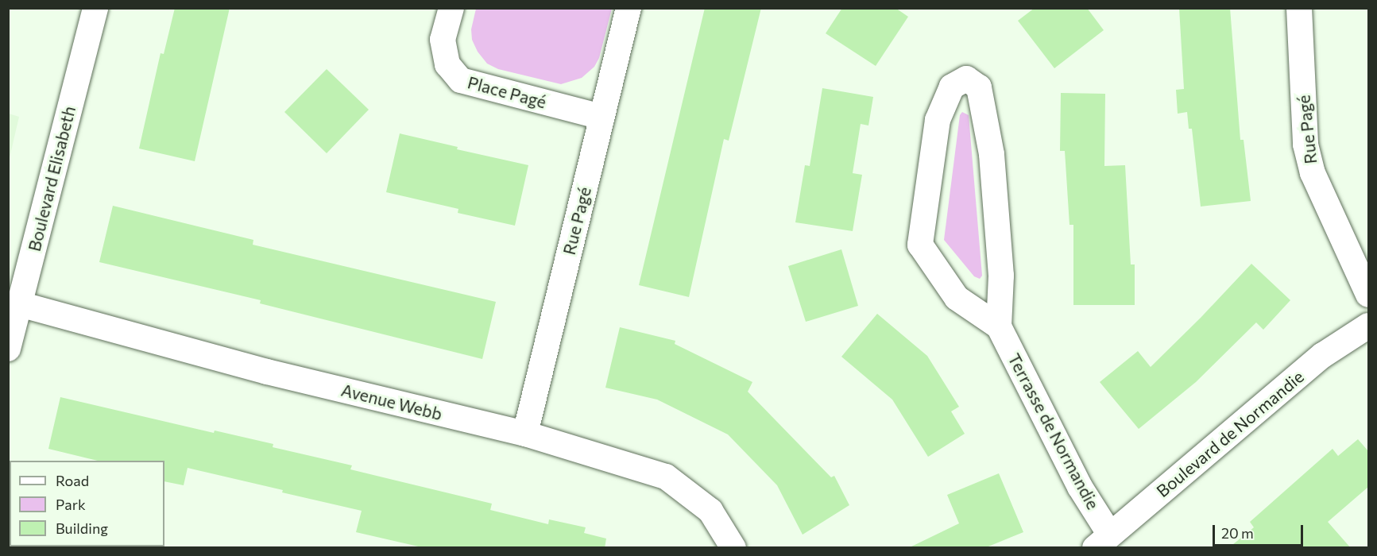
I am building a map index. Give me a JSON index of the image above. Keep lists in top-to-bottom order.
{
  "streets": {
    "street": [
      "Place Pagé",
      "Rue Pagé",
      "Boulevard Elisabeth",
      "Avenue Webb",
      "Terrasse de Normandie",
      "Boulevard de Normandie"
    ]
  },
  "crossings": [
    ["Place Pagé", "Rue Pagé"],
    ["Rue Pagé", "Avenue Webb"],
    ["Boulevard Elisabeth", "Avenue Webb"],
    ["Terrasse de Normandie", "Boulevard de Normandie"]
  ],
  "legend": ["Road", "Park", "Building"],
  "scale_bar": "20 m"
}
